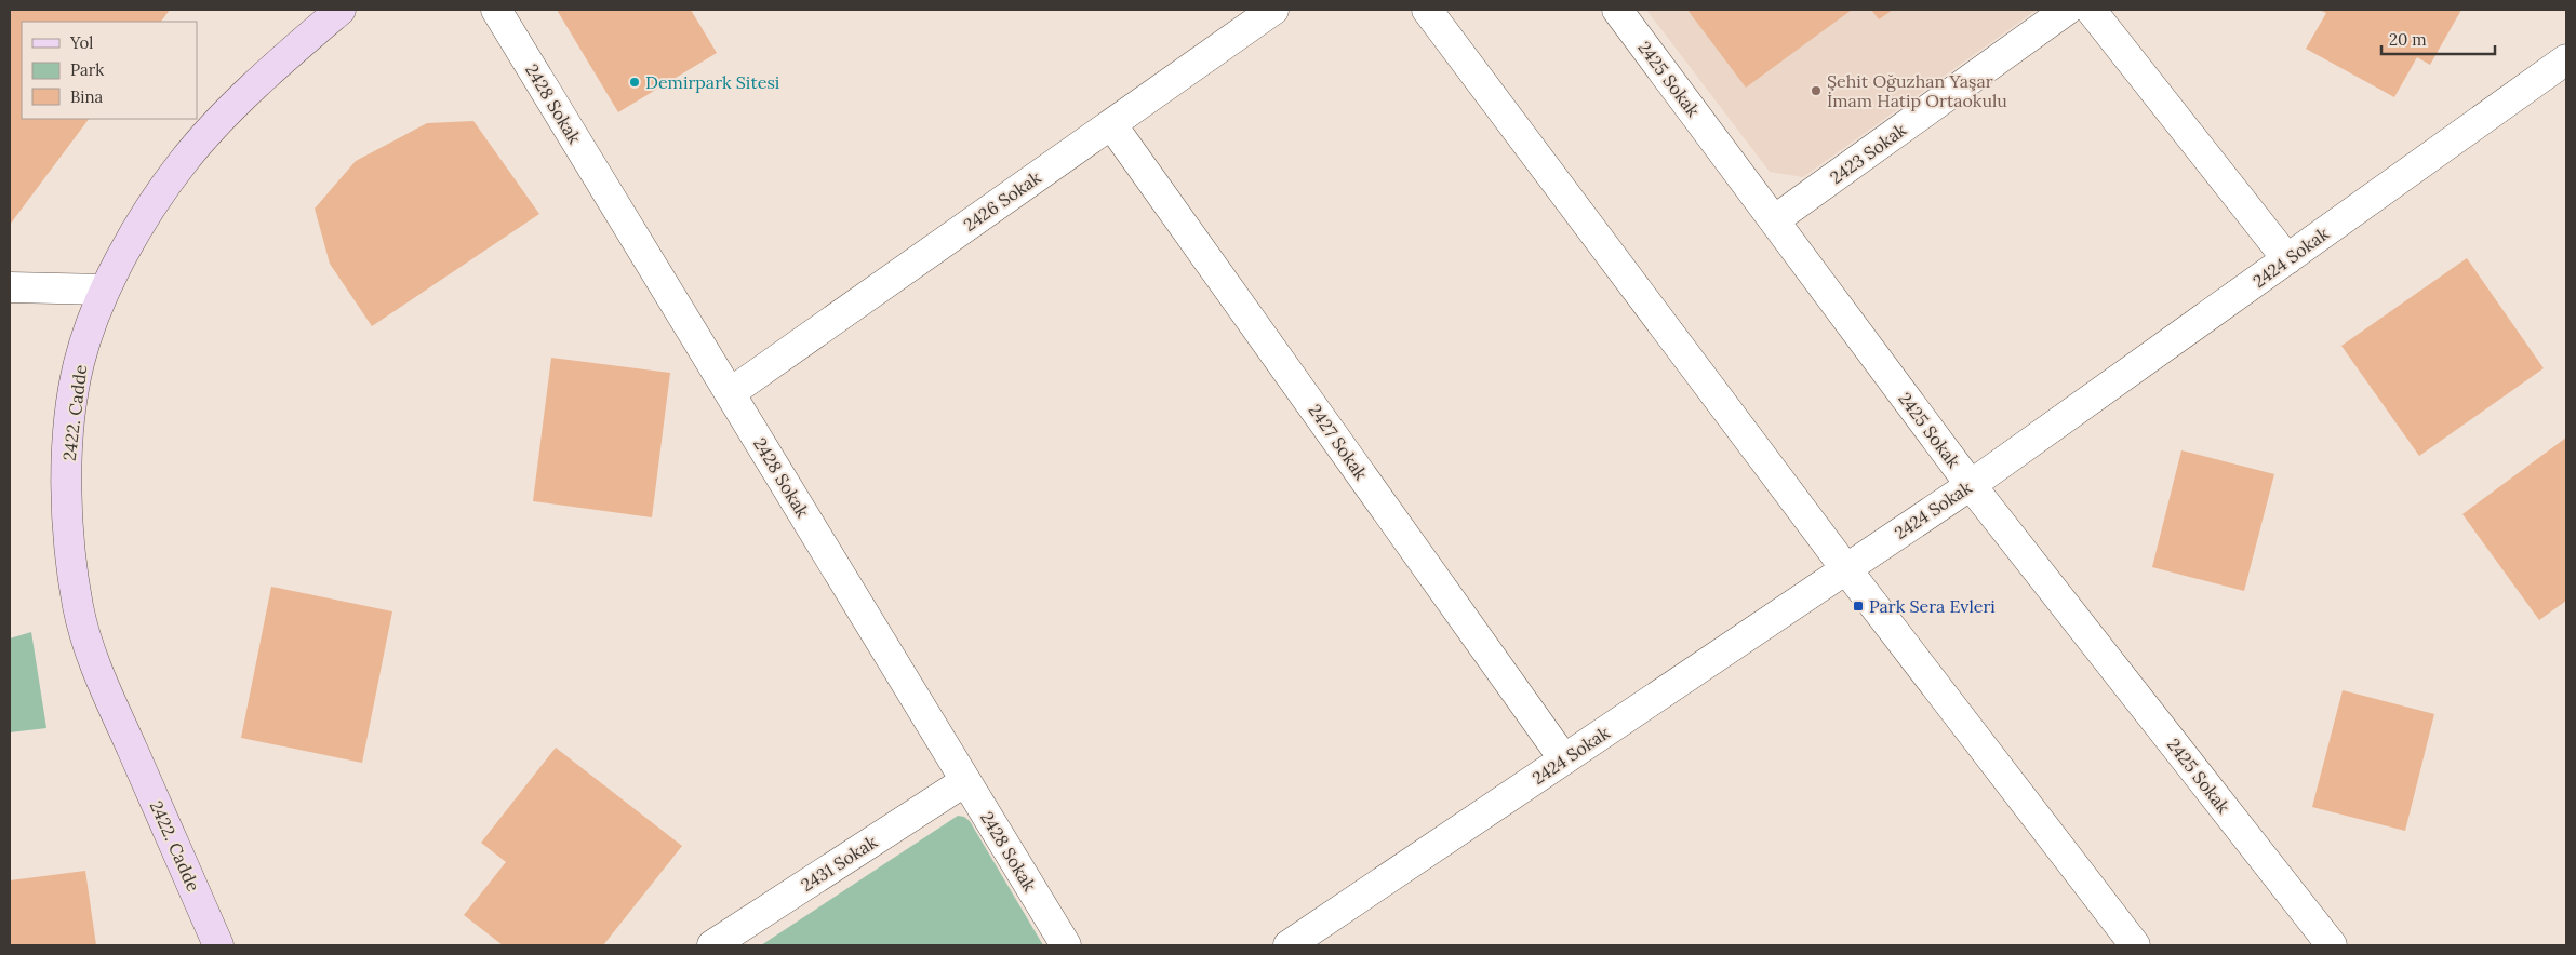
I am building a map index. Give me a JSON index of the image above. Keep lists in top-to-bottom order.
{
  "streets": {
    "street": [
      "2425 Sokak",
      "2428 Sokak",
      "2423 Sokak",
      "2426 Sokak",
      "2424 Sokak",
      "2422. Cadde",
      "2427 Sokak",
      "2431 Sokak"
    ]
  },
  "crossings": [
    ["2425 Sokak", "2423 Sokak"],
    ["2425 Sokak", "2424 Sokak"],
    ["2428 Sokak", "2426 Sokak"],
    ["2428 Sokak", "2431 Sokak"],
    ["2426 Sokak", "2427 Sokak"],
    ["2424 Sokak", "2427 Sokak"]
  ],
  "places": {
    "other": ["Demirpark Sitesi", "Şehit Oğuzhan Yaşar İmam Hatip Ortaokulu"],
    "transit": ["Park Sera Evleri"]
  },
  "legend": ["Yol", "Park", "Bina"],
  "scale_bar": "20 m"
}
